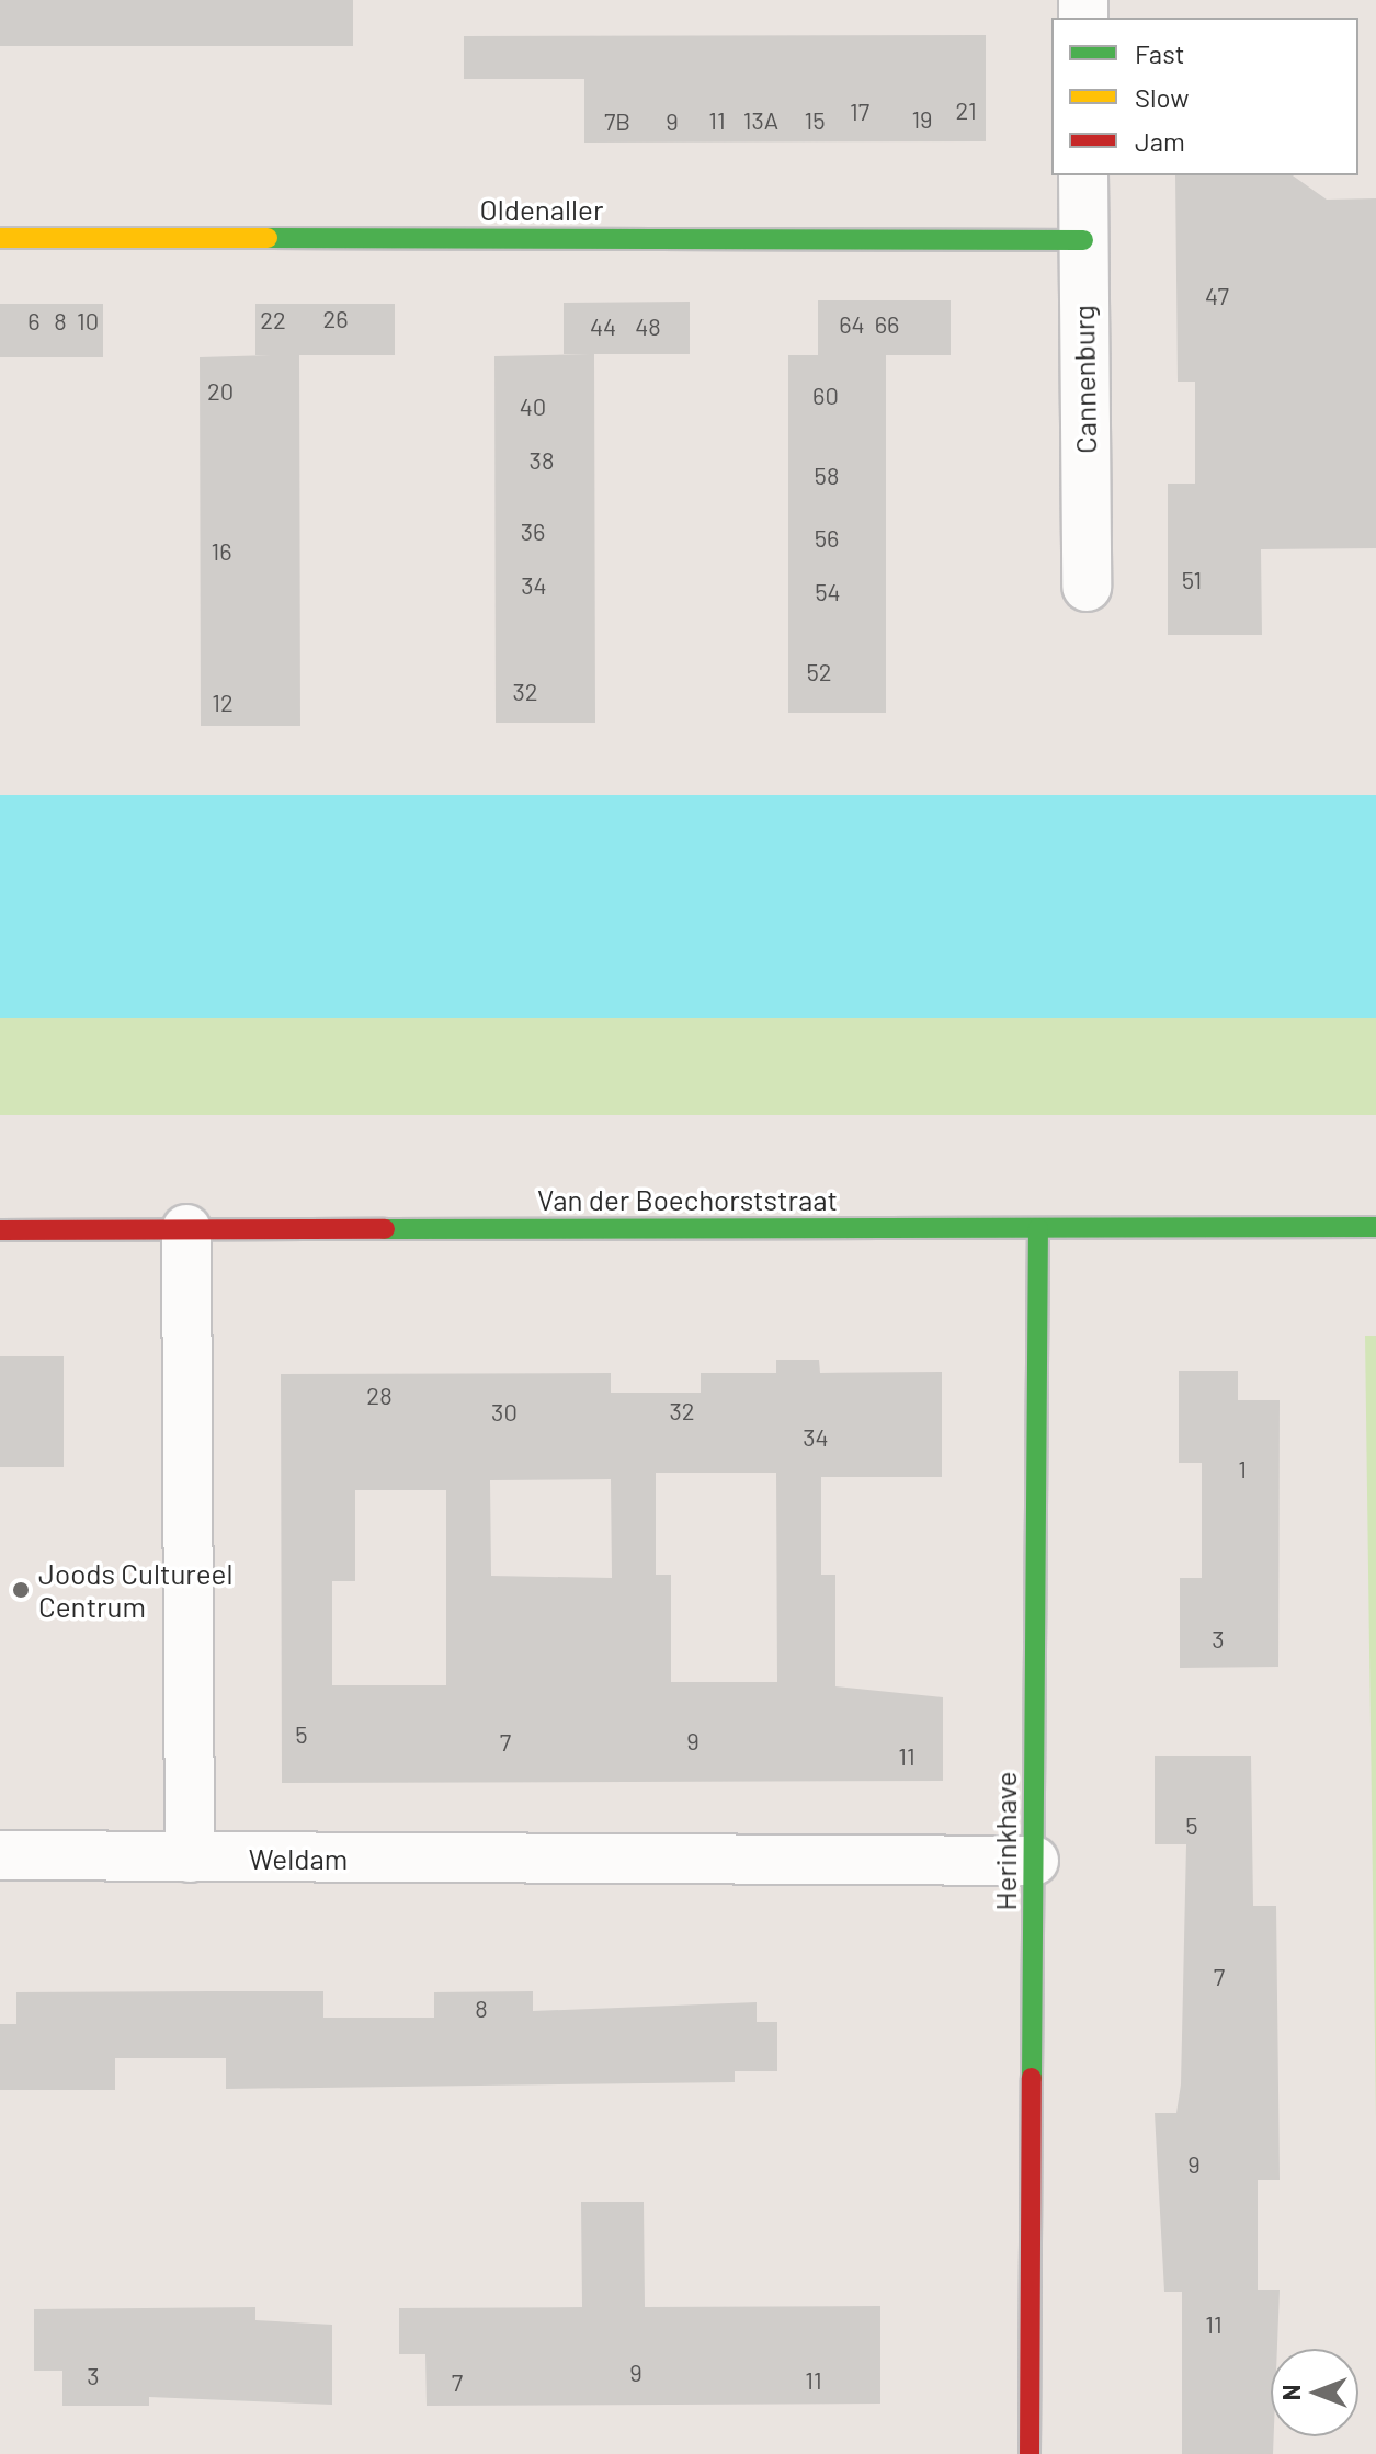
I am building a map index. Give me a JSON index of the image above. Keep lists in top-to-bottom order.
{
  "streets": {
    "street": [
      "Oldenaller",
      "Cannenburg",
      "Van der Boechorststraat",
      "Herinkhave",
      "Weldam"
    ]
  },
  "crossings": [
    ["Oldenaller", "Cannenburg"],
    ["Van der Boechorststraat", "Herinkhave"],
    ["Herinkhave", "Weldam"]
  ],
  "places": ["Joods Cultureel Centrum"],
  "house_numbers": [
    "21",
    "17",
    "19",
    "11",
    "13A",
    "15",
    "7B",
    "9",
    "47",
    "26",
    "22",
    "6",
    "8",
    "10",
    "64",
    "66",
    "44",
    "48",
    "20",
    "60",
    "40",
    "38",
    "58",
    "36",
    "56",
    "16",
    "51",
    "34",
    "54",
    "52",
    "32",
    "12",
    "28",
    "32",
    "30",
    "34",
    "1",
    "3",
    "5",
    "9",
    "7",
    "11",
    "5",
    "7",
    "8",
    "9",
    "11",
    "9",
    "3",
    "11",
    "7"
  ],
  "legend": ["Fast", "Slow", "Jam"],
  "north": "left"
}
